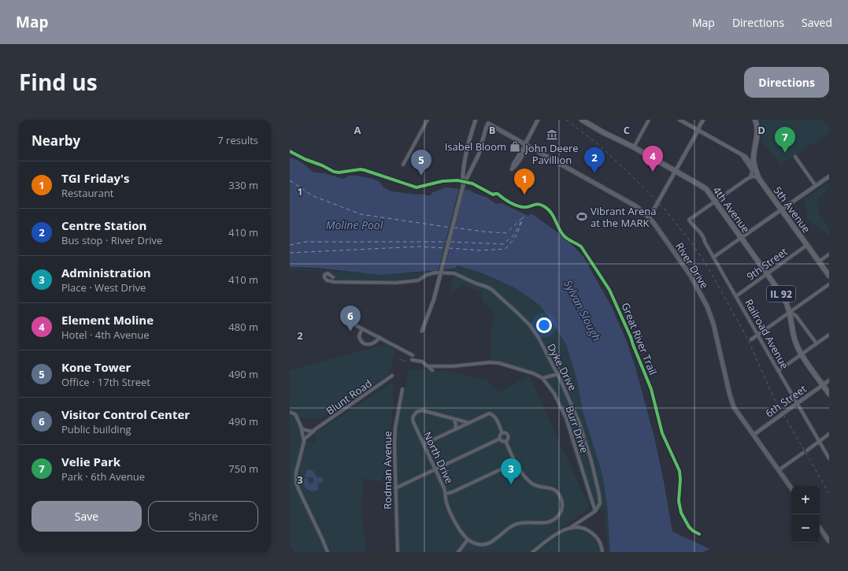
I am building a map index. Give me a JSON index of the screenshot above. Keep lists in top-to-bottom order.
{
  "streets": {
    "main road": [
      "4th Avenue",
      "5th Avenue",
      "River Drive",
      "IL 92"
    ],
    "street": [
      "9th Street",
      "Railroad Avenue",
      "Dyke Drive",
      "Blunt Road",
      "6th Street",
      "Burr Drive",
      "North Drive",
      "Rodman Avenue"
    ],
    "cycle path": ["Great River Trail"]
  },
  "crossings": [
    ["4th Avenue", "9th Street"],
    ["4th Avenue", "Railroad Avenue"],
    ["4th Avenue", "6th Street"],
    ["5th Avenue", "9th Street"],
    ["9th Street", "Railroad Avenue"],
    ["River Drive", "6th Street"],
    ["Railroad Avenue", "6th Street"],
    ["Dyke Drive", "Burr Drive"]
  ],
  "water": ["Moline Pool", "Sylvan Slough"],
  "places": {
    "museum": ["John Deere Pavillion"],
    "shop": ["Isabel Bloom"],
    "sports": ["Vibrant Arena at the MARK"]
  },
  "page": {
    "header": "Map",
    "nav": ["Map", "Directions", "Saved"],
    "title": "Find us",
    "buttons": [
      "Directions",
      ["Save", "Share"]
    ],
    "heading": ["Nearby", "7 results"],
    "pins": [
      "7",
      "4",
      "2",
      "5",
      "1",
      "6",
      "3"
    ],
    "list": [
      {
        "mark": "1",
        "name": "TGI Friday's",
        "note": "Restaurant",
        "value": "330 m"
      },
      {
        "mark": "2",
        "name": "Centre Station",
        "note": "Bus stop · River Drive",
        "value": "410 m"
      },
      {
        "mark": "3",
        "name": "Administration",
        "note": "Place · West Drive",
        "value": "410 m"
      },
      {
        "mark": "4",
        "name": "Element Moline",
        "note": "Hotel · 4th Avenue",
        "value": "480 m"
      },
      {
        "mark": "5",
        "name": "Kone Tower",
        "note": "Office · 17th Street",
        "value": "490 m"
      },
      {
        "mark": "6",
        "name": "Visitor Control Center",
        "note": "Public building",
        "value": "490 m"
      },
      {
        "mark": "7",
        "name": "Velie Park",
        "note": "Park · 6th Avenue",
        "value": "750 m"
      }
    ],
    "map_buttons": ["+", "−"]
  },
  "grid": {
    "columns": [
      "A",
      "B",
      "C",
      "D"
    ],
    "rows": ["1", "2", "3"]
  }
}
